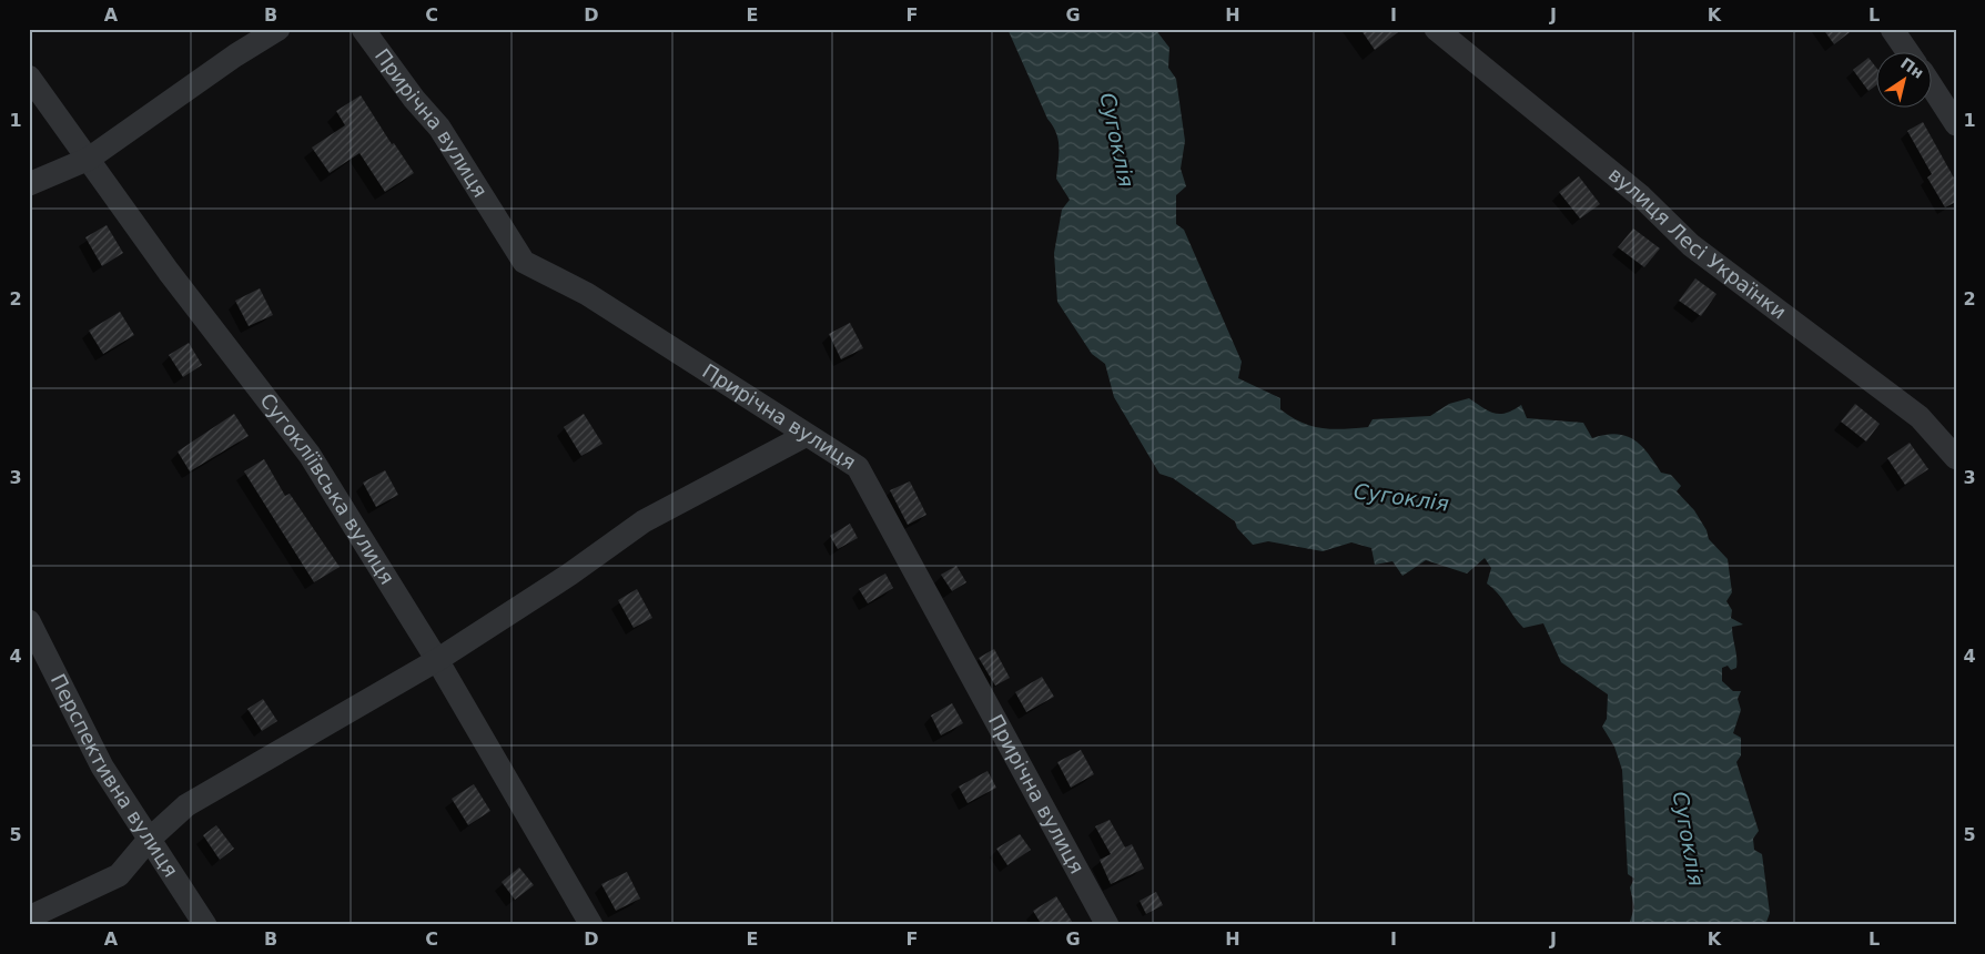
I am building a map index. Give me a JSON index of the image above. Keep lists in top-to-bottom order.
{
  "streets": {
    "street": [
      "Прирічна вулиця",
      "вулиця Лесі Українки",
      "Сугокліївська вулиця",
      "Перспективна вулиця"
    ]
  },
  "water": ["Сугоклія"],
  "north": "top right",
  "grid": {
    "columns": [
      "A",
      "B",
      "C",
      "D",
      "E",
      "F",
      "G",
      "H",
      "I",
      "J",
      "K",
      "L"
    ],
    "rows": [
      "1",
      "2",
      "3",
      "4",
      "5"
    ]
  }
}
